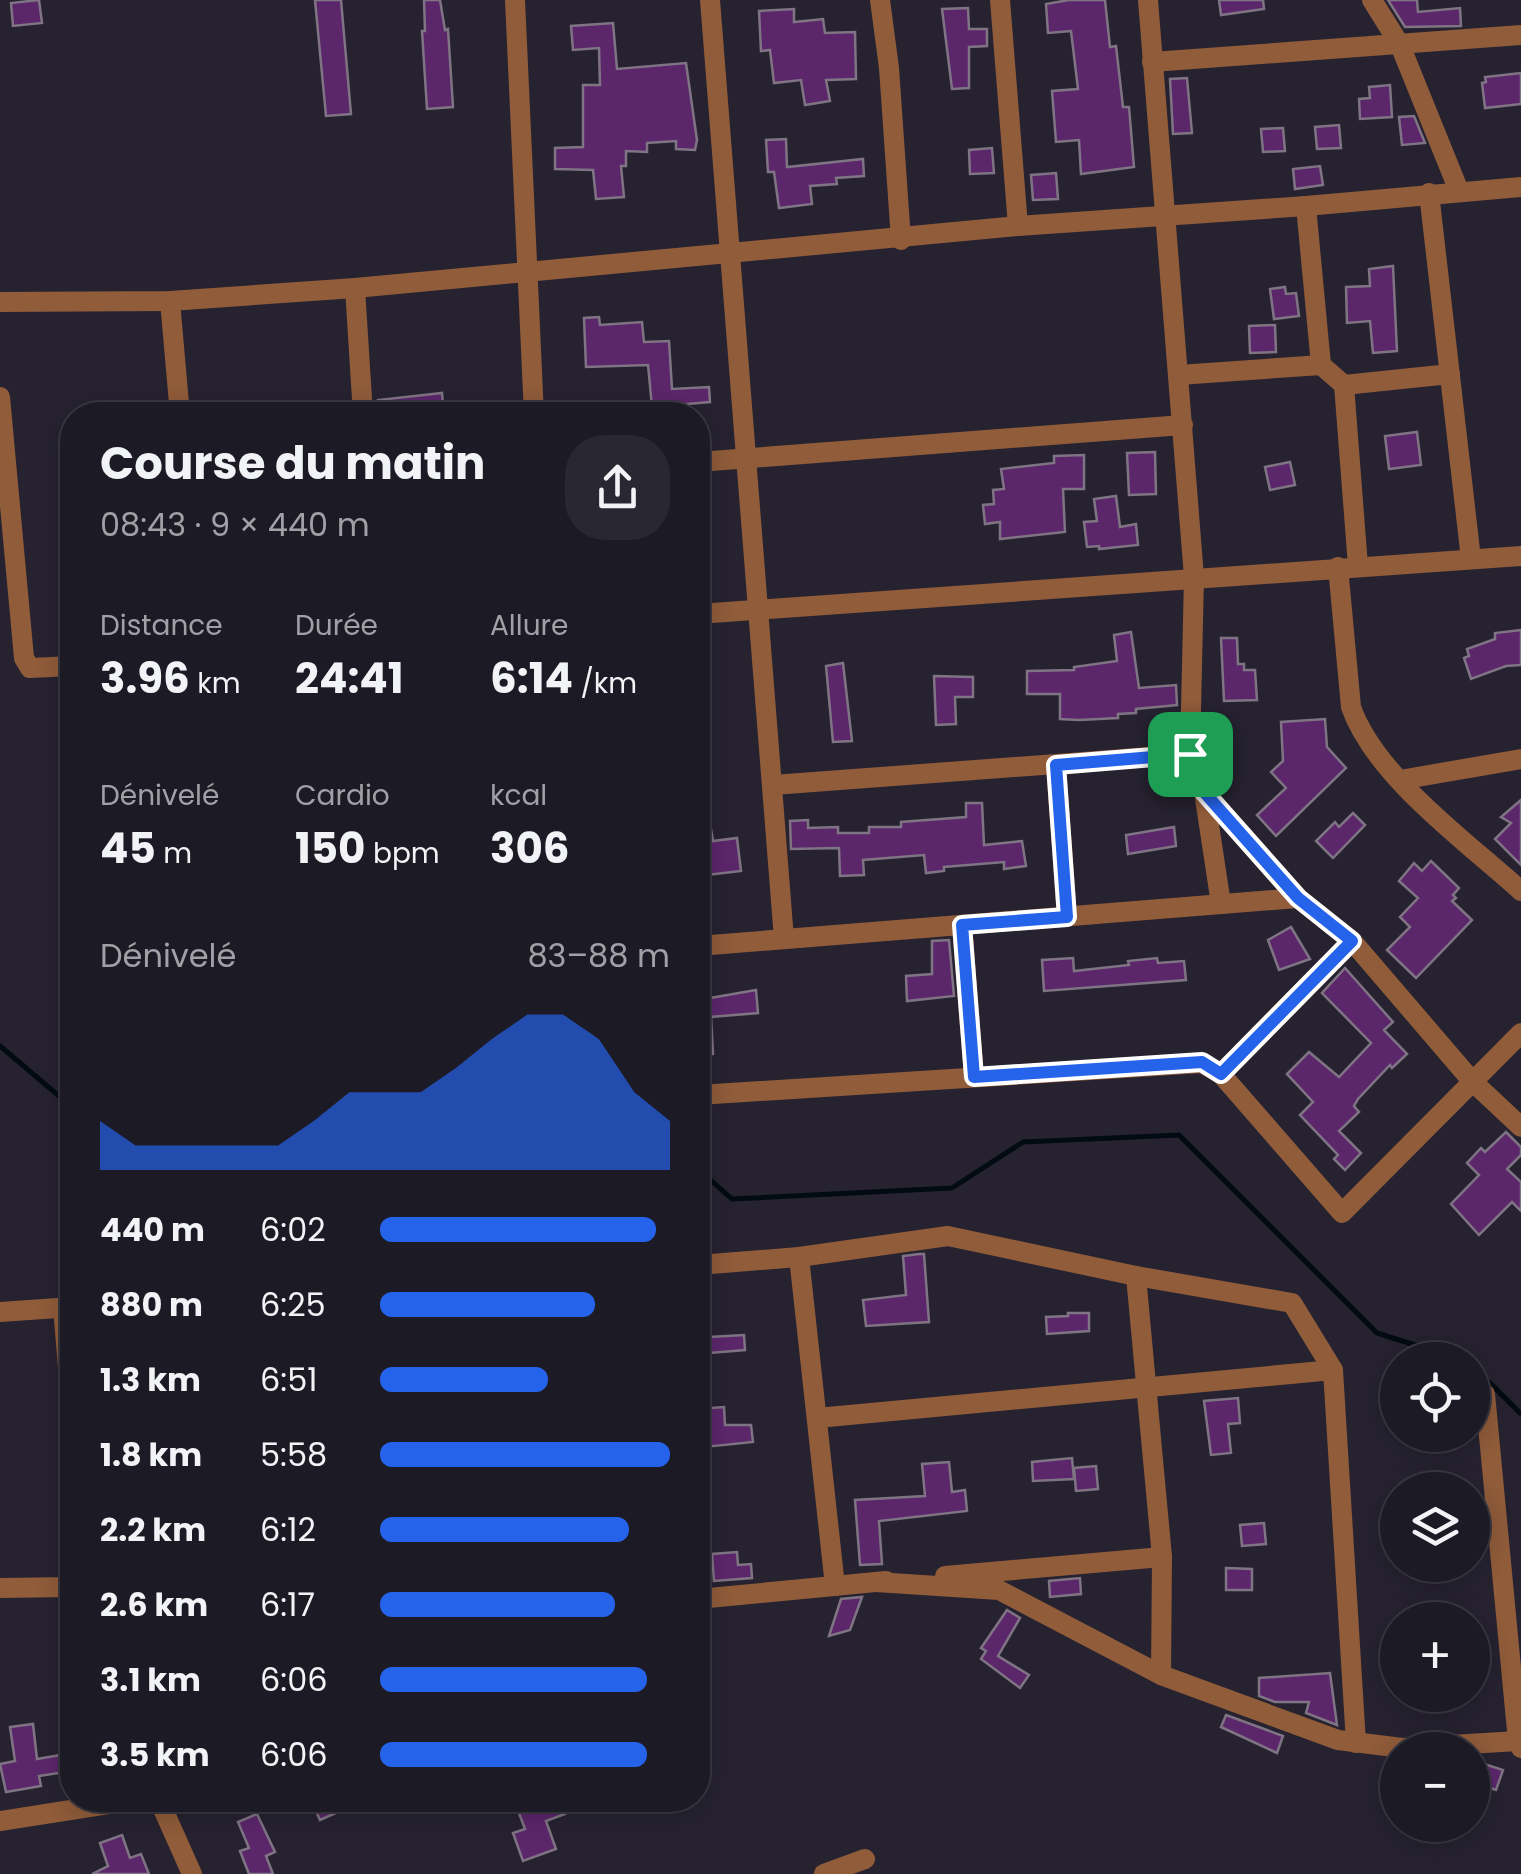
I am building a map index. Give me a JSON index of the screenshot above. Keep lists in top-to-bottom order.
{
  "page": {
    "heading": ["Course du matin", "08:43 · 9 × 440 m"],
    "stats": [
      ["Distance", "3.96 km"],
      ["Durée", "24:41"],
      ["Allure", "6:14 /km"],
      ["Dénivelé", "45 m"],
      ["Cardio", "150 bpm"],
      ["kcal", "306"]
    ],
    "chart": ["Dénivelé", "83–88 m"],
    "list": [
      {
        "name": "440 m",
        "note": "6:02"
      },
      {
        "name": "880 m",
        "note": "6:25"
      },
      {
        "name": "1.3 km",
        "note": "6:51"
      },
      {
        "name": "1.8 km",
        "note": "5:58"
      },
      {
        "name": "2.2 km",
        "note": "6:12"
      },
      {
        "name": "2.6 km",
        "note": "6:17"
      },
      {
        "name": "3.1 km",
        "note": "6:06"
      },
      {
        "name": "3.5 km",
        "note": "6:06"
      }
    ],
    "map_buttons": ["+", "−"]
  }
}
